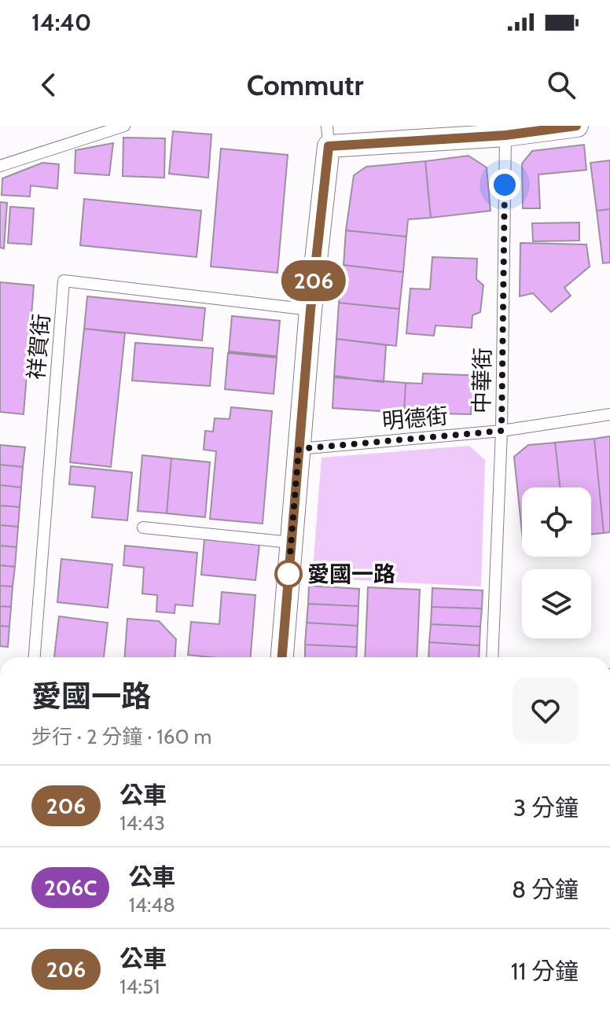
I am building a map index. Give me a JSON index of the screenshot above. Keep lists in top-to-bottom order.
{
  "streets": {
    "lane": ["祥賀街", "中華街", "明德街"]
  },
  "crossings": [
    ["中華街", "明德街"]
  ],
  "places": ["愛國一路"],
  "lines": ["bus line 206"],
  "page": {
    "status": "14:40",
    "header": "Commutr",
    "on_map": "206",
    "heading": ["愛國一路", "步行 · 2 分鐘 · 160 m"],
    "list": [
      {
        "mark": "206",
        "name": "公車",
        "note": "14:43",
        "value": "3 分鐘"
      },
      {
        "mark": "206C",
        "name": "公車",
        "note": "14:48",
        "value": "8 分鐘"
      },
      {
        "mark": "206",
        "name": "公車",
        "note": "14:51",
        "value": "11 分鐘"
      }
    ]
  }
}
